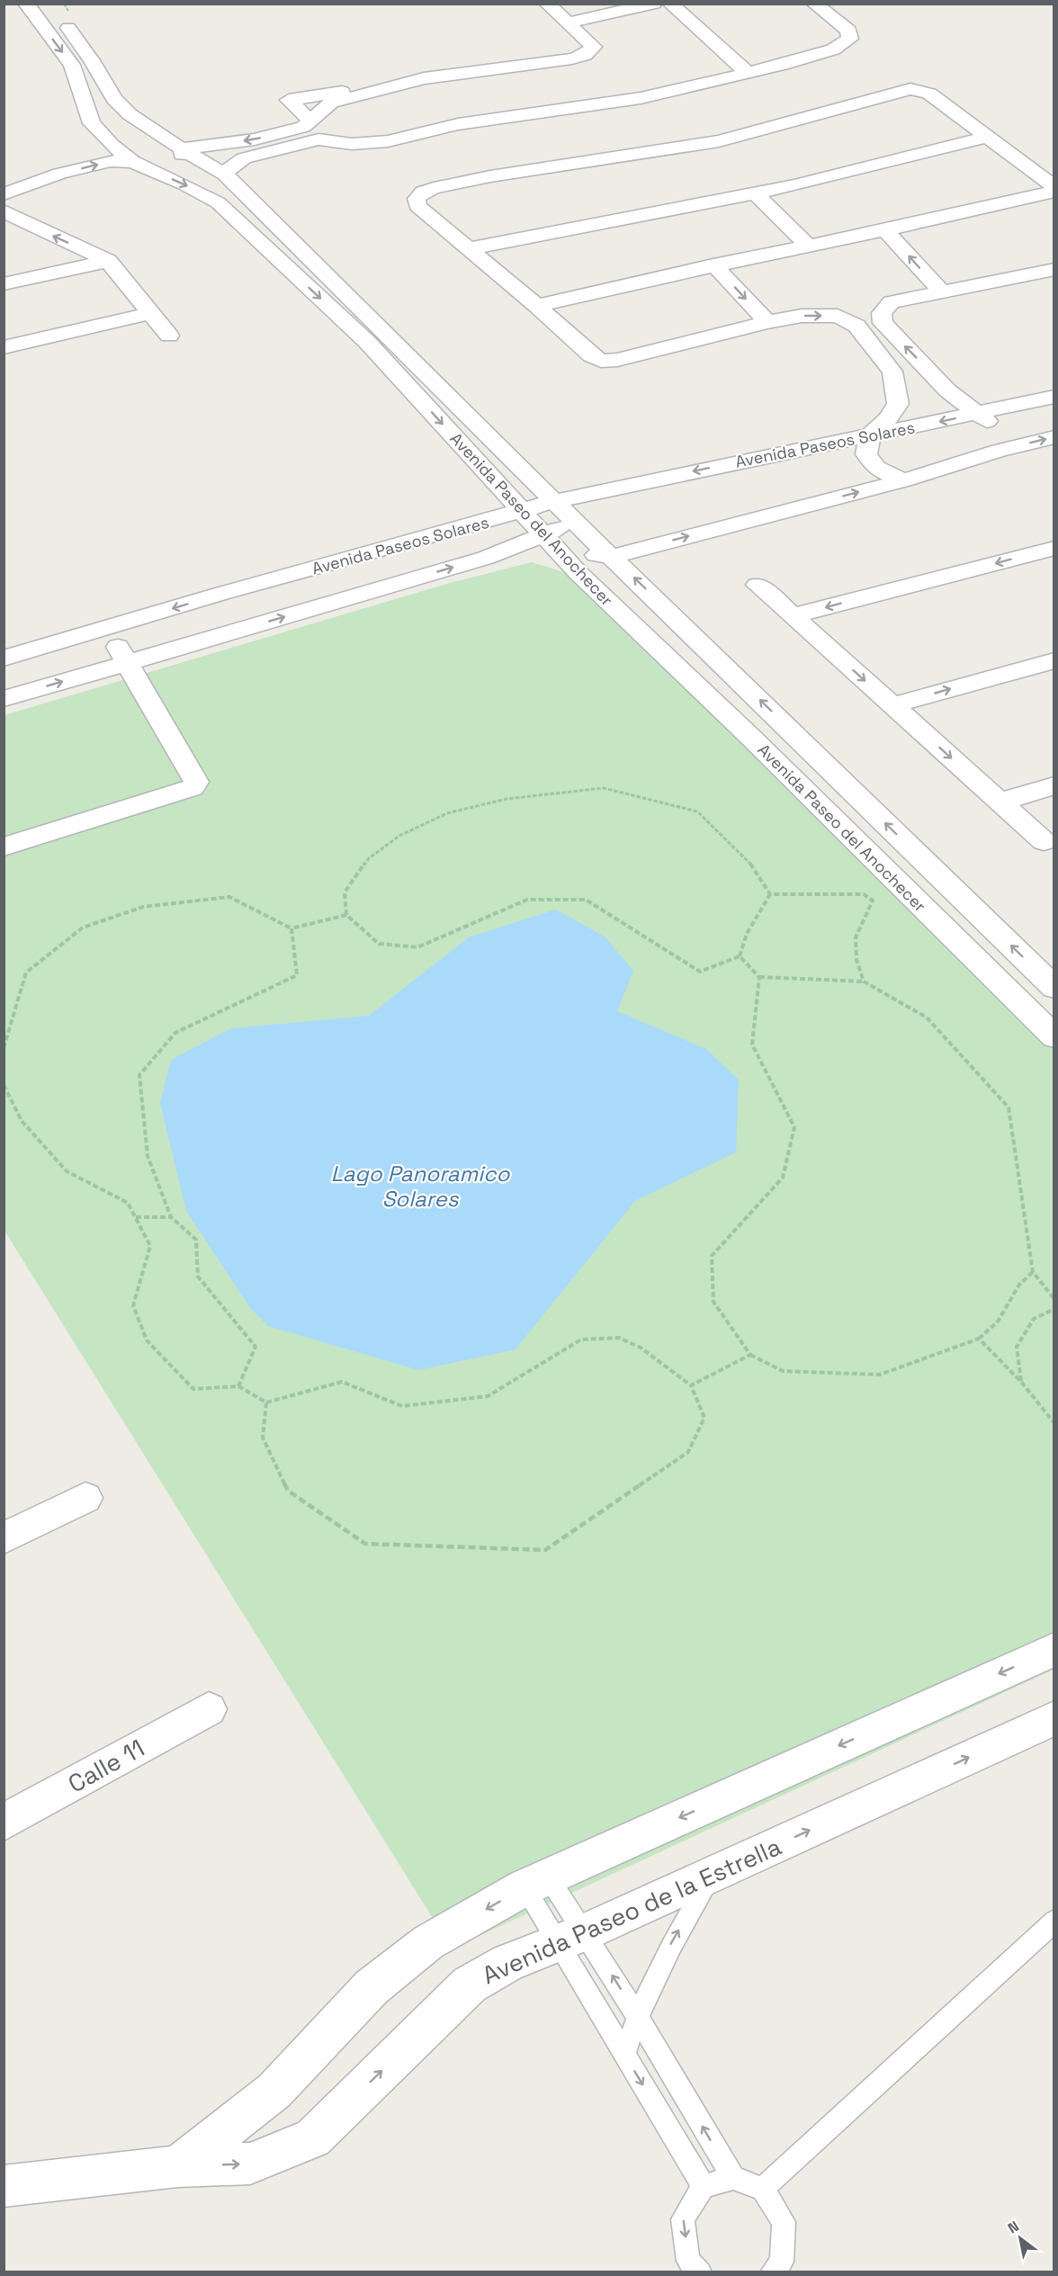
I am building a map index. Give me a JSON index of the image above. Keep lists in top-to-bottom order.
{
  "streets": {
    "street": [
      "Avenida Paseos Solares",
      "Avenida Paseo del Anochecer",
      "Calle 11",
      "Avenida Paseo de la Estrella"
    ]
  },
  "crossings": [
    ["Avenida Paseos Solares", "Avenida Paseo del Anochecer"]
  ],
  "water": ["Lago Panoramico Solares"],
  "north": "top left"
}
